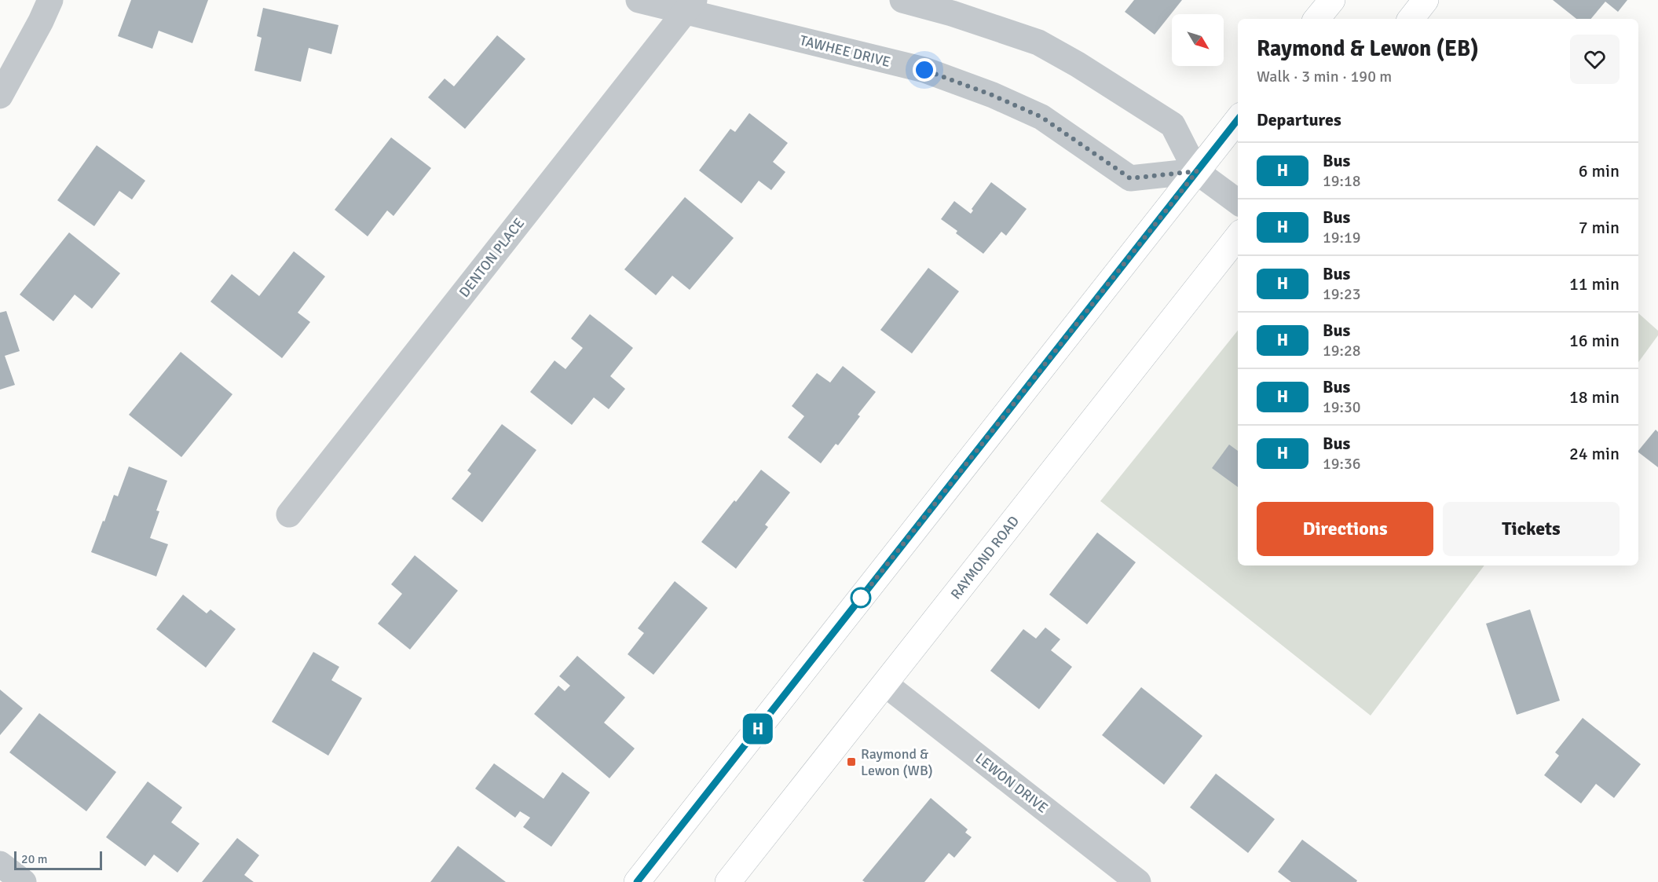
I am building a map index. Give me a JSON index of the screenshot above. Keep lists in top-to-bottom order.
{
  "streets": {
    "main road": ["RAYMOND ROAD"],
    "street": ["TAWHEE DRIVE", "DENTON PLACE", "LEWON DRIVE"]
  },
  "crossings": [
    ["TAWHEE DRIVE", "DENTON PLACE"],
    ["RAYMOND ROAD", "LEWON DRIVE"]
  ],
  "places": {
    "transit": ["Raymond & Lewon (WB)"]
  },
  "lines": ["bus line H"],
  "scale_bar": "20 m",
  "north": "bottom right",
  "page": {
    "on_map": "H",
    "heading": [
      ["Raymond & Lewon (EB)", "Walk · 3 min · 190 m"],
      "Departures"
    ],
    "list": [
      {
        "mark": "H",
        "name": "Bus",
        "note": "19:18",
        "value": "6 min"
      },
      {
        "mark": "H",
        "name": "Bus",
        "note": "19:19",
        "value": "7 min"
      },
      {
        "mark": "H",
        "name": "Bus",
        "note": "19:23",
        "value": "11 min"
      },
      {
        "mark": "H",
        "name": "Bus",
        "note": "19:28",
        "value": "16 min"
      },
      {
        "mark": "H",
        "name": "Bus",
        "note": "19:30",
        "value": "18 min"
      },
      {
        "mark": "H",
        "name": "Bus",
        "note": "19:36",
        "value": "24 min"
      }
    ],
    "buttons": ["Directions", "Tickets"],
    "scale": "20 m"
  }
}
